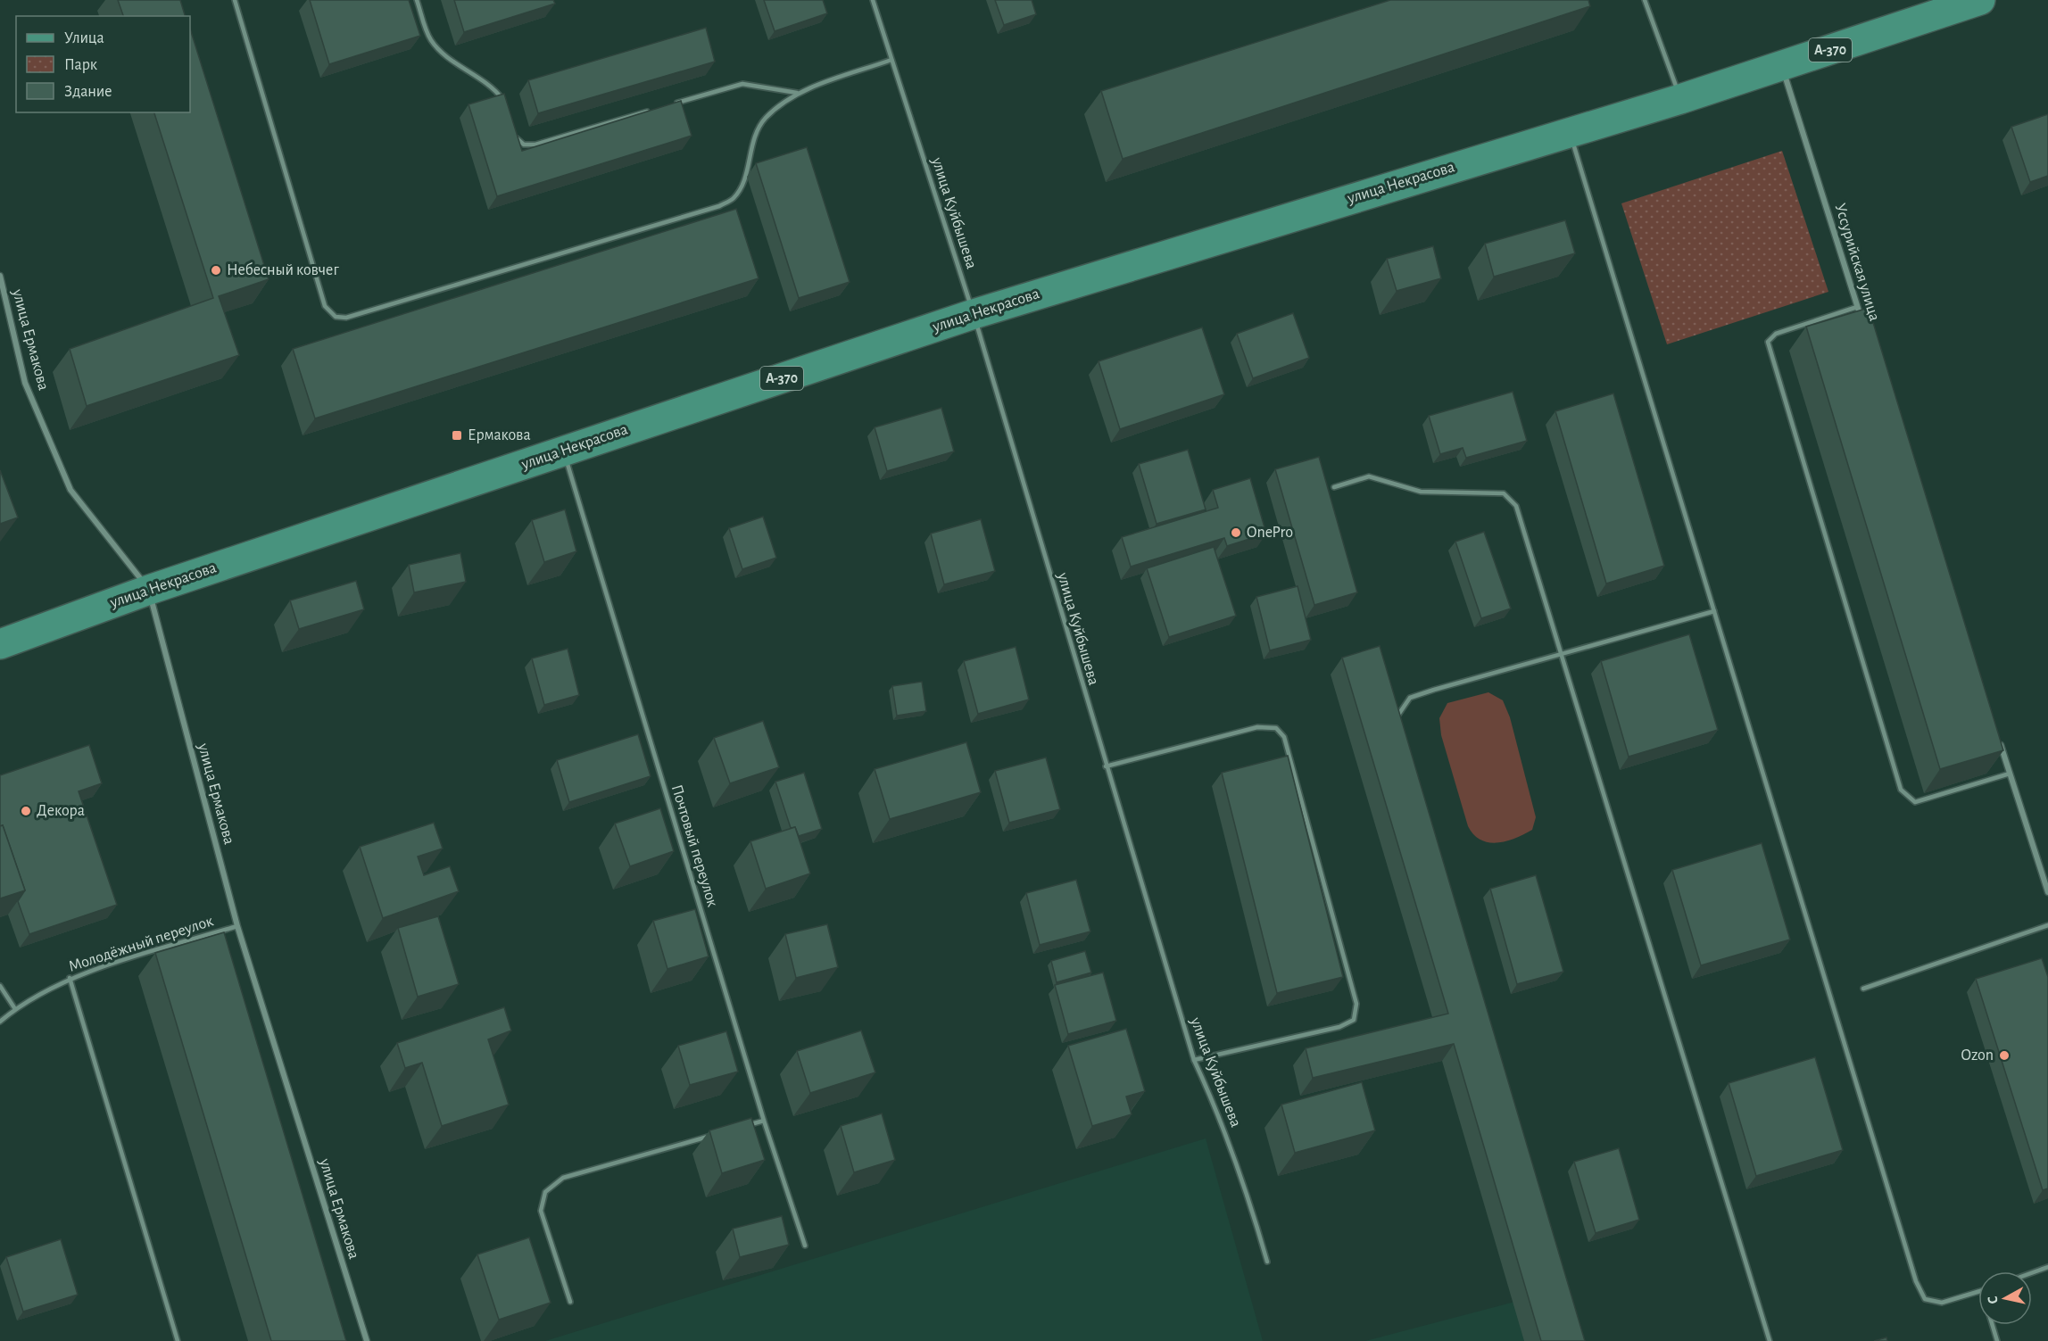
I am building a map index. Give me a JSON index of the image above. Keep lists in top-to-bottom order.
{
  "streets": {
    "main road": ["А-370", "улица Некрасова"],
    "street": ["Уссурийская улица", "улица Ермакова"],
    "lane": ["улица Куйбышева", "Почтовый переулок", "Молодёжный переулок"]
  },
  "crossings": [
    ["улица Некрасова", "улица Куйбышева"],
    ["улица Некрасова", "Уссурийская улица"],
    ["улица Некрасова", "улица Ермакова"],
    ["улица Некрасова", "Почтовый переулок"],
    ["улица Ермакова", "Молодёжный переулок"]
  ],
  "places": {
    "other": [
      "Небесный ковчег",
      "OnePro",
      "Декора",
      "Ozon"
    ],
    "transit": ["Ермакова"]
  },
  "legend": ["Улица", "Парк", "Здание"],
  "north": "left"
}
